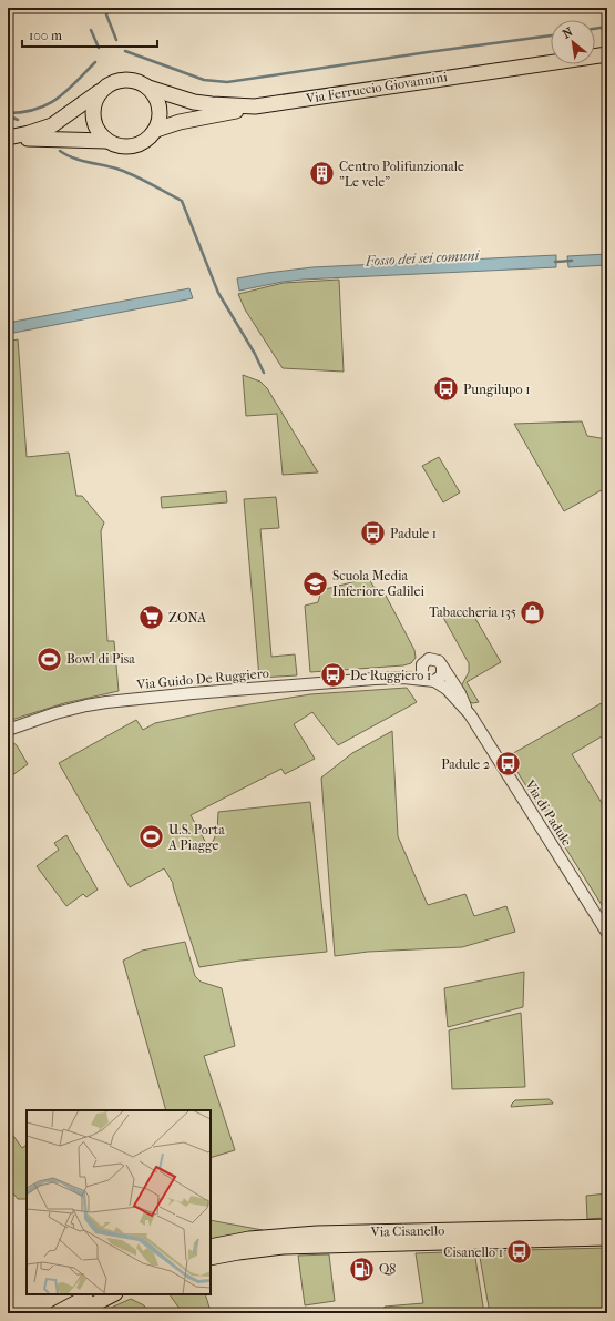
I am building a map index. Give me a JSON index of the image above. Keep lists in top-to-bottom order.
{
  "streets": {
    "main road": ["Via Ferruccio Giovannini", "Via Cisanello"],
    "street": ["Via Guido De Ruggiero", "Via di Padule"]
  },
  "crossings": [
    ["Via Guido De Ruggiero", "Via di Padule"]
  ],
  "water": ["Fosso dei sei comuni"],
  "places": {
    "building": ["Centro Polifunzionale \"Le vele\""],
    "bus stop": [
      "Pungilupo 1",
      "Padule 1",
      "De Ruggiero 1",
      "Padule 2",
      "Cisanello 1"
    ],
    "school or university": ["Scuola Media Inferiore Galilei"],
    "shop": ["Tabaccheria 135"],
    "supermarket": ["ZONA"],
    "sports": ["Bowl di Pisa", "U.S. Porta A Piagge"],
    "fuel station": ["Q8"]
  },
  "scale_bar": "100 m",
  "north": "top left"
}
